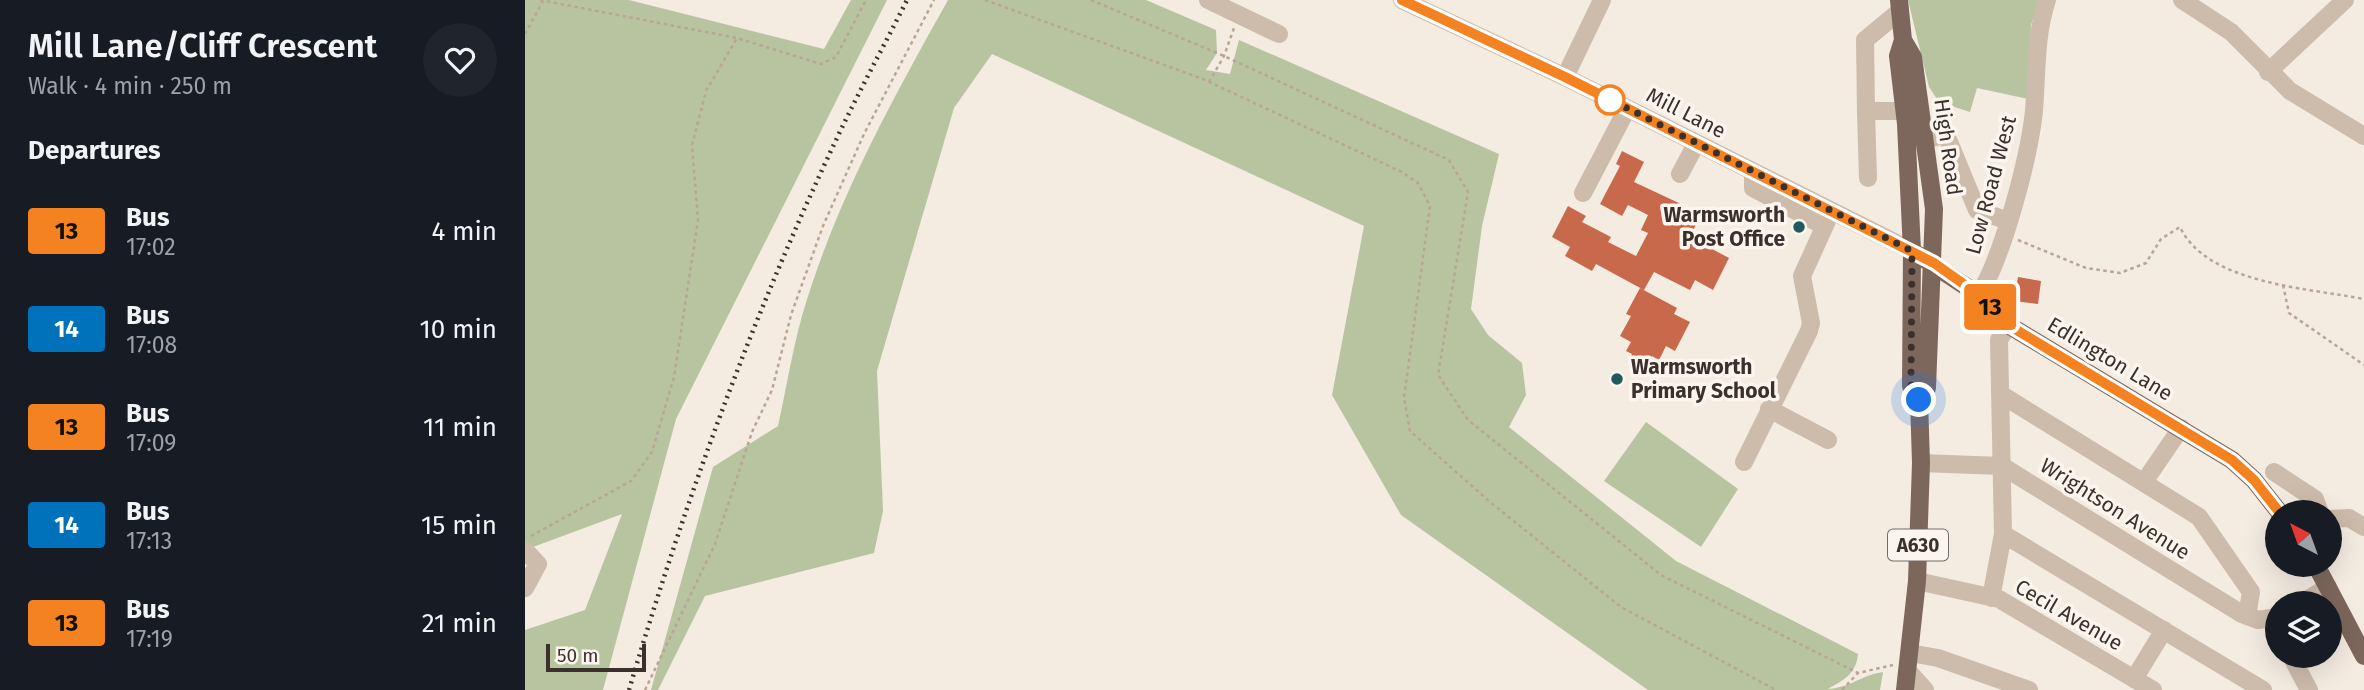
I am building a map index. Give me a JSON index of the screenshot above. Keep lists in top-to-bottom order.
{
  "streets": {
    "main road": ["High Road", "Edlington Lane", "A630"],
    "street": [
      "Mill Lane",
      "Low Road West",
      "Wrightson Avenue",
      "Cecil Avenue"
    ]
  },
  "crossings": [
    ["Mill Lane", "High Road"],
    ["Mill Lane", "Edlington Lane"],
    ["Mill Lane", "A630"],
    ["High Road", "Edlington Lane"],
    ["High Road", "A630"],
    ["Low Road West", "Edlington Lane"],
    ["Edlington Lane", "A630"],
    ["Wrightson Avenue", "A630"],
    ["A630", "Cecil Avenue"]
  ],
  "places": ["Warmsworth Post Office", "Warmsworth Primary School"],
  "lines": ["bus line 13"],
  "scale_bar": "50 m",
  "north": "top left",
  "page": {
    "heading": [
      ["Mill Lane/Cliff Crescent", "Walk · 4 min · 250 m"],
      "Departures"
    ],
    "on_map": "13",
    "list": [
      {
        "mark": "13",
        "name": "Bus",
        "note": "17:02",
        "value": "4 min"
      },
      {
        "mark": "14",
        "name": "Bus",
        "note": "17:08",
        "value": "10 min"
      },
      {
        "mark": "13",
        "name": "Bus",
        "note": "17:09",
        "value": "11 min"
      },
      {
        "mark": "14",
        "name": "Bus",
        "note": "17:13",
        "value": "15 min"
      },
      {
        "mark": "13",
        "name": "Bus",
        "note": "17:19",
        "value": "21 min"
      }
    ],
    "scale": "50 m"
  }
}
